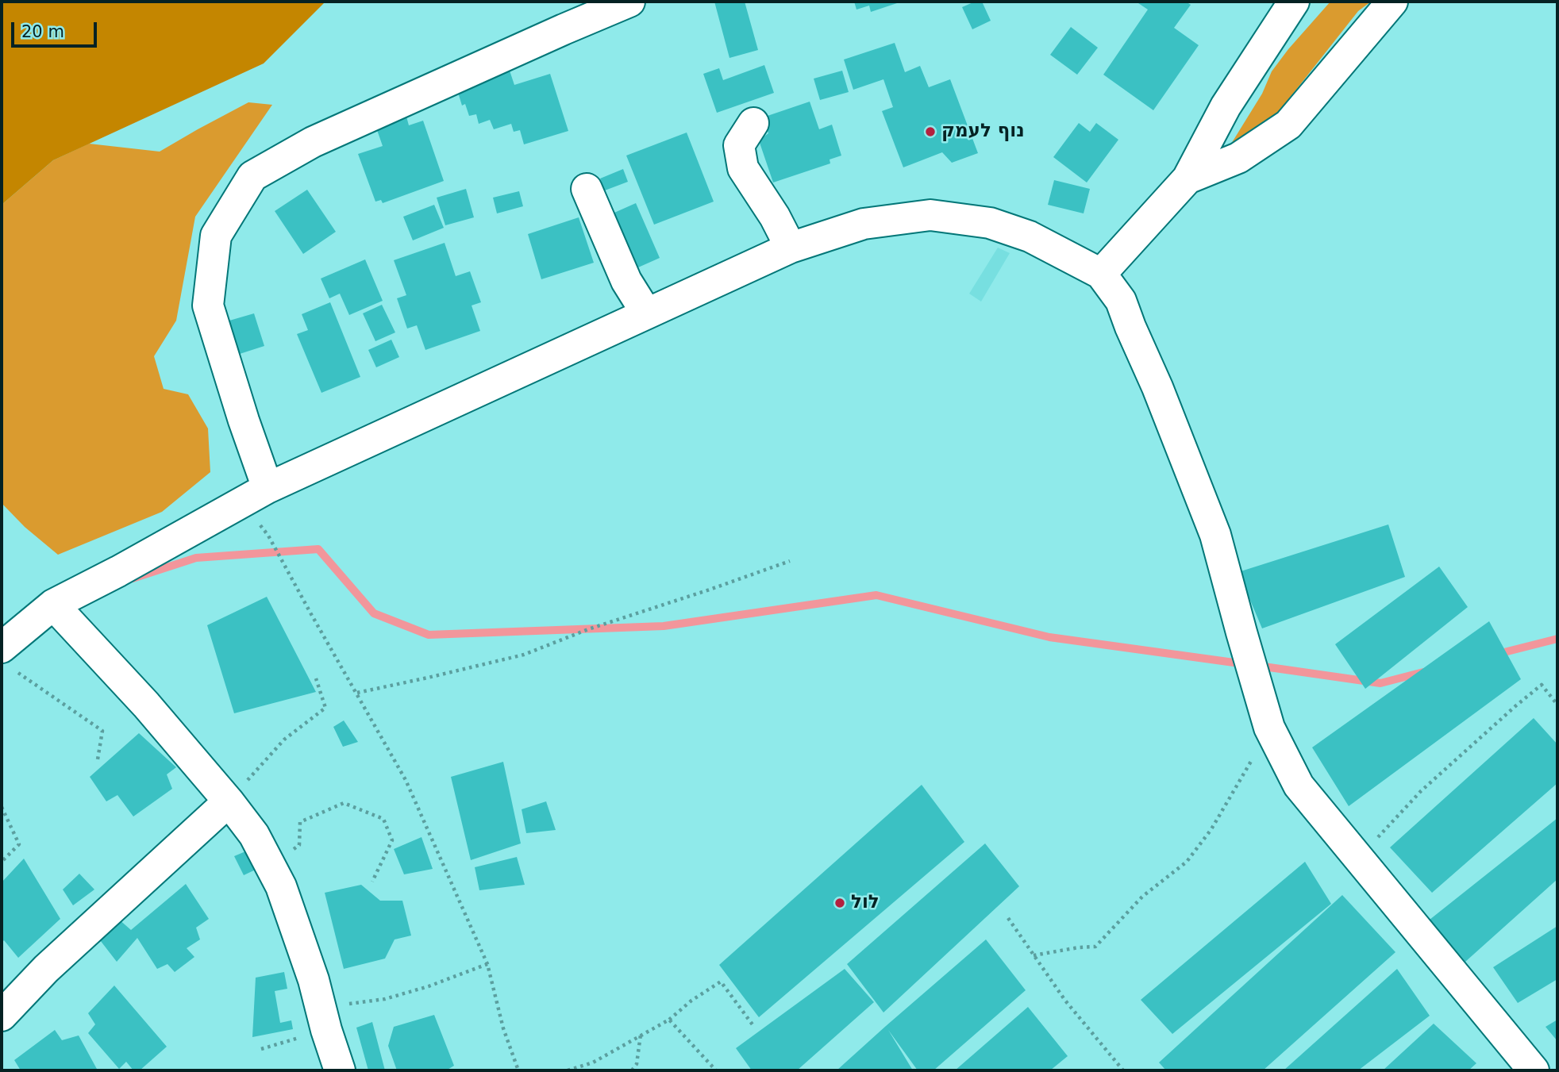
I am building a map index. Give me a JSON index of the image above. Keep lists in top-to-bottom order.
{
  "places": ["נוף לעמק", "לול"],
  "scale_bar": "20 m"
}
